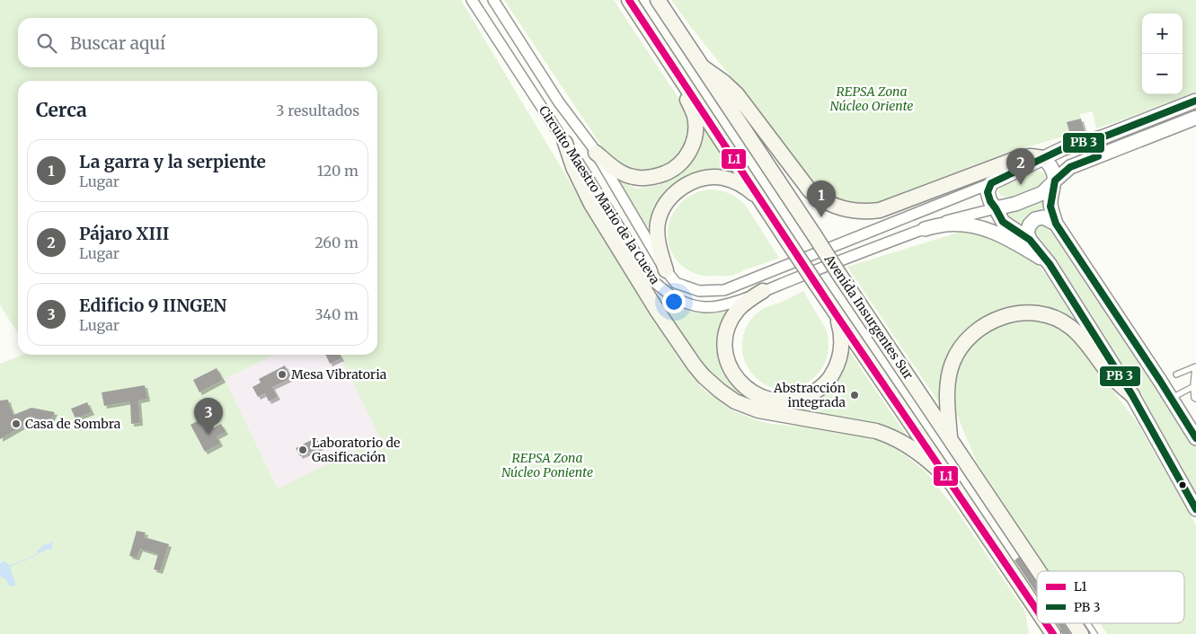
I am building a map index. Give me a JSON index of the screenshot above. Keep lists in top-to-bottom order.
{
  "streets": {
    "main road": ["Avenida Insurgentes Sur"],
    "street": ["Circuito Maestro Mario de la Cueva"]
  },
  "parks": ["REPSA Zona Núcleo Oriente", "REPSA Zona Núcleo Poniente"],
  "places": [
    "Mesa Vibratoria",
    "Abstracción integrada",
    "Casa de Sombra",
    "Laboratorio de Gasificación"
  ],
  "lines": ["transit line L1"],
  "legend": ["L1", "PB 3"],
  "page": {
    "map_buttons": ["+", "−"],
    "search": "Buscar aquí",
    "heading": ["Cerca", "3 resultados"],
    "list": [
      {
        "mark": "1",
        "name": "La garra y la serpiente",
        "note": "Lugar",
        "value": "120 m"
      },
      {
        "mark": "2",
        "name": "Pájaro XIII",
        "note": "Lugar",
        "value": "260 m"
      },
      {
        "mark": "3",
        "name": "Edificio 9 IINGEN",
        "note": "Lugar",
        "value": "340 m"
      }
    ],
    "pins": ["2", "1", "3"]
  }
}
